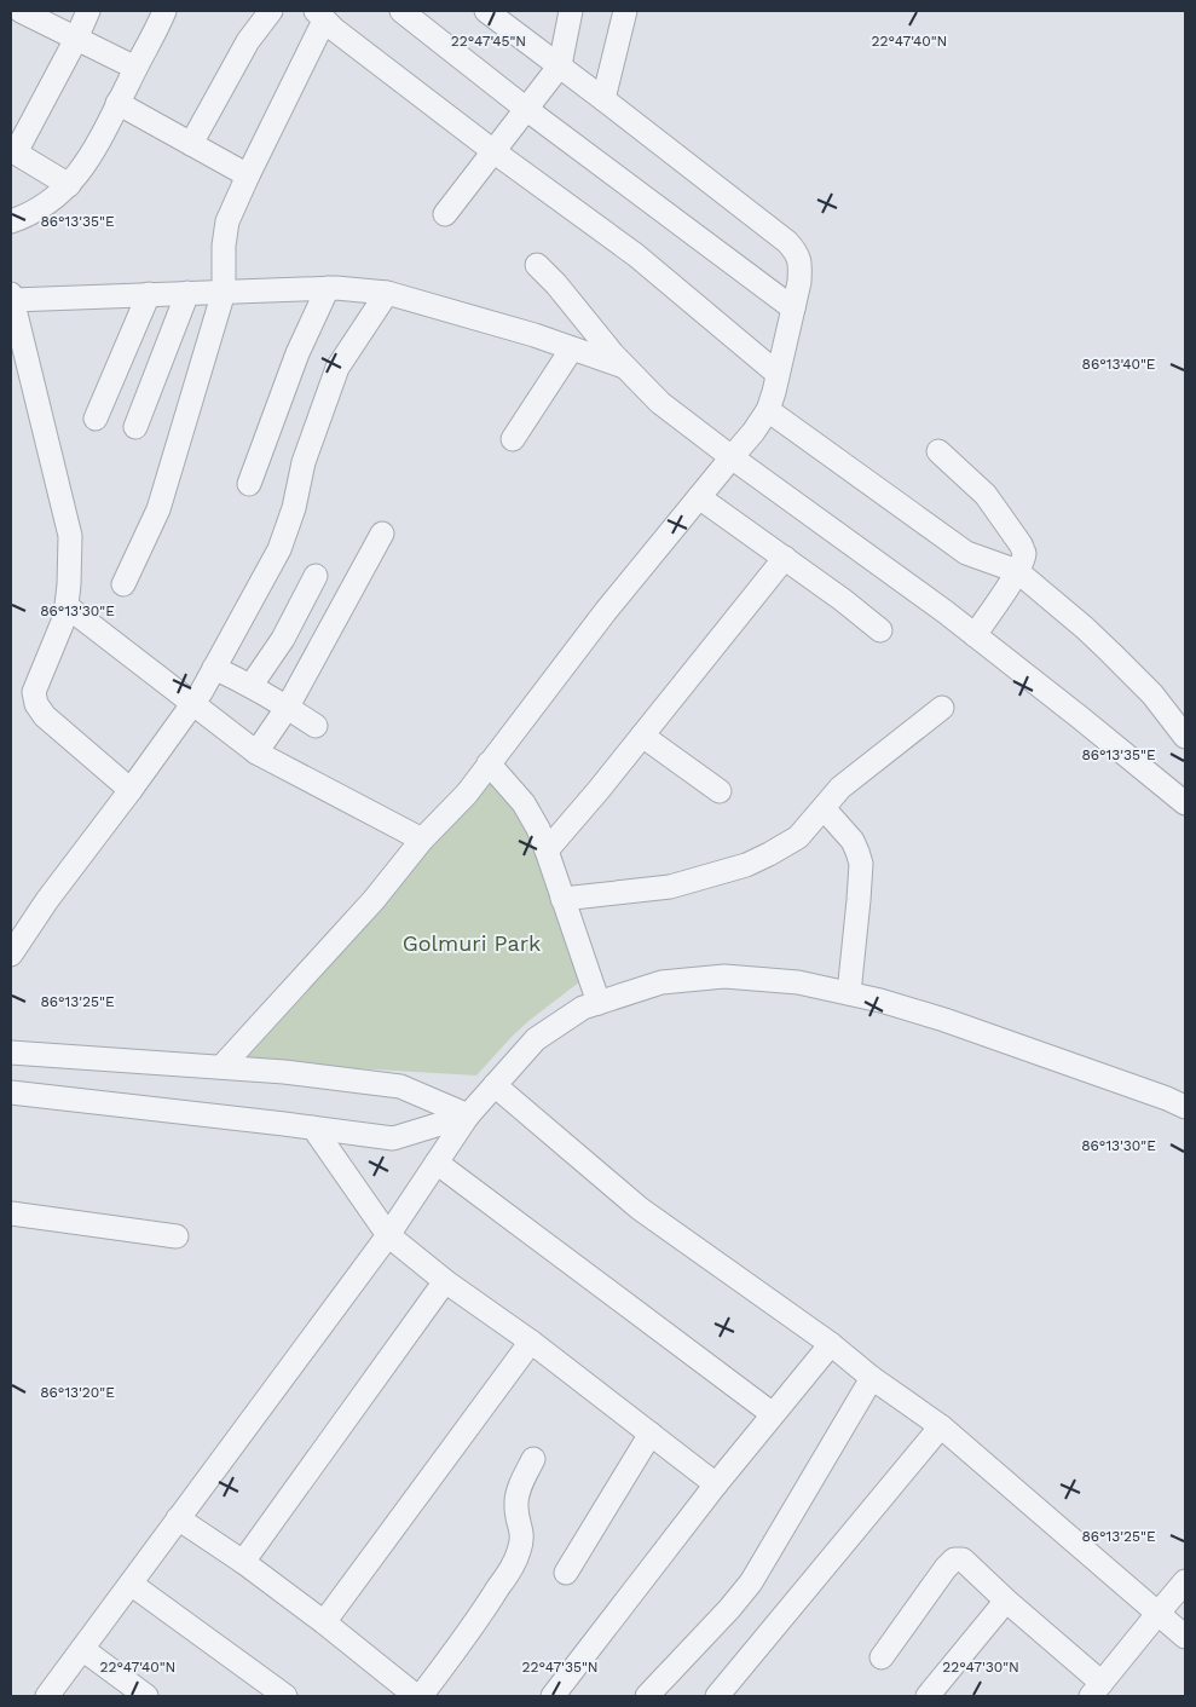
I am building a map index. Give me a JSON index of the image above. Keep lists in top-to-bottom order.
{
  "parks": ["Golmuri Park"],
  "coordinates": [
    "22°47'45\"N",
    "22°47'40\"N",
    "86°13'35\"E",
    "86°13'40\"E",
    "86°13'30\"E",
    "86°13'25\"E",
    "86°13'20\"E",
    "22°47'35\"N",
    "22°47'30\"N"
  ]
}
